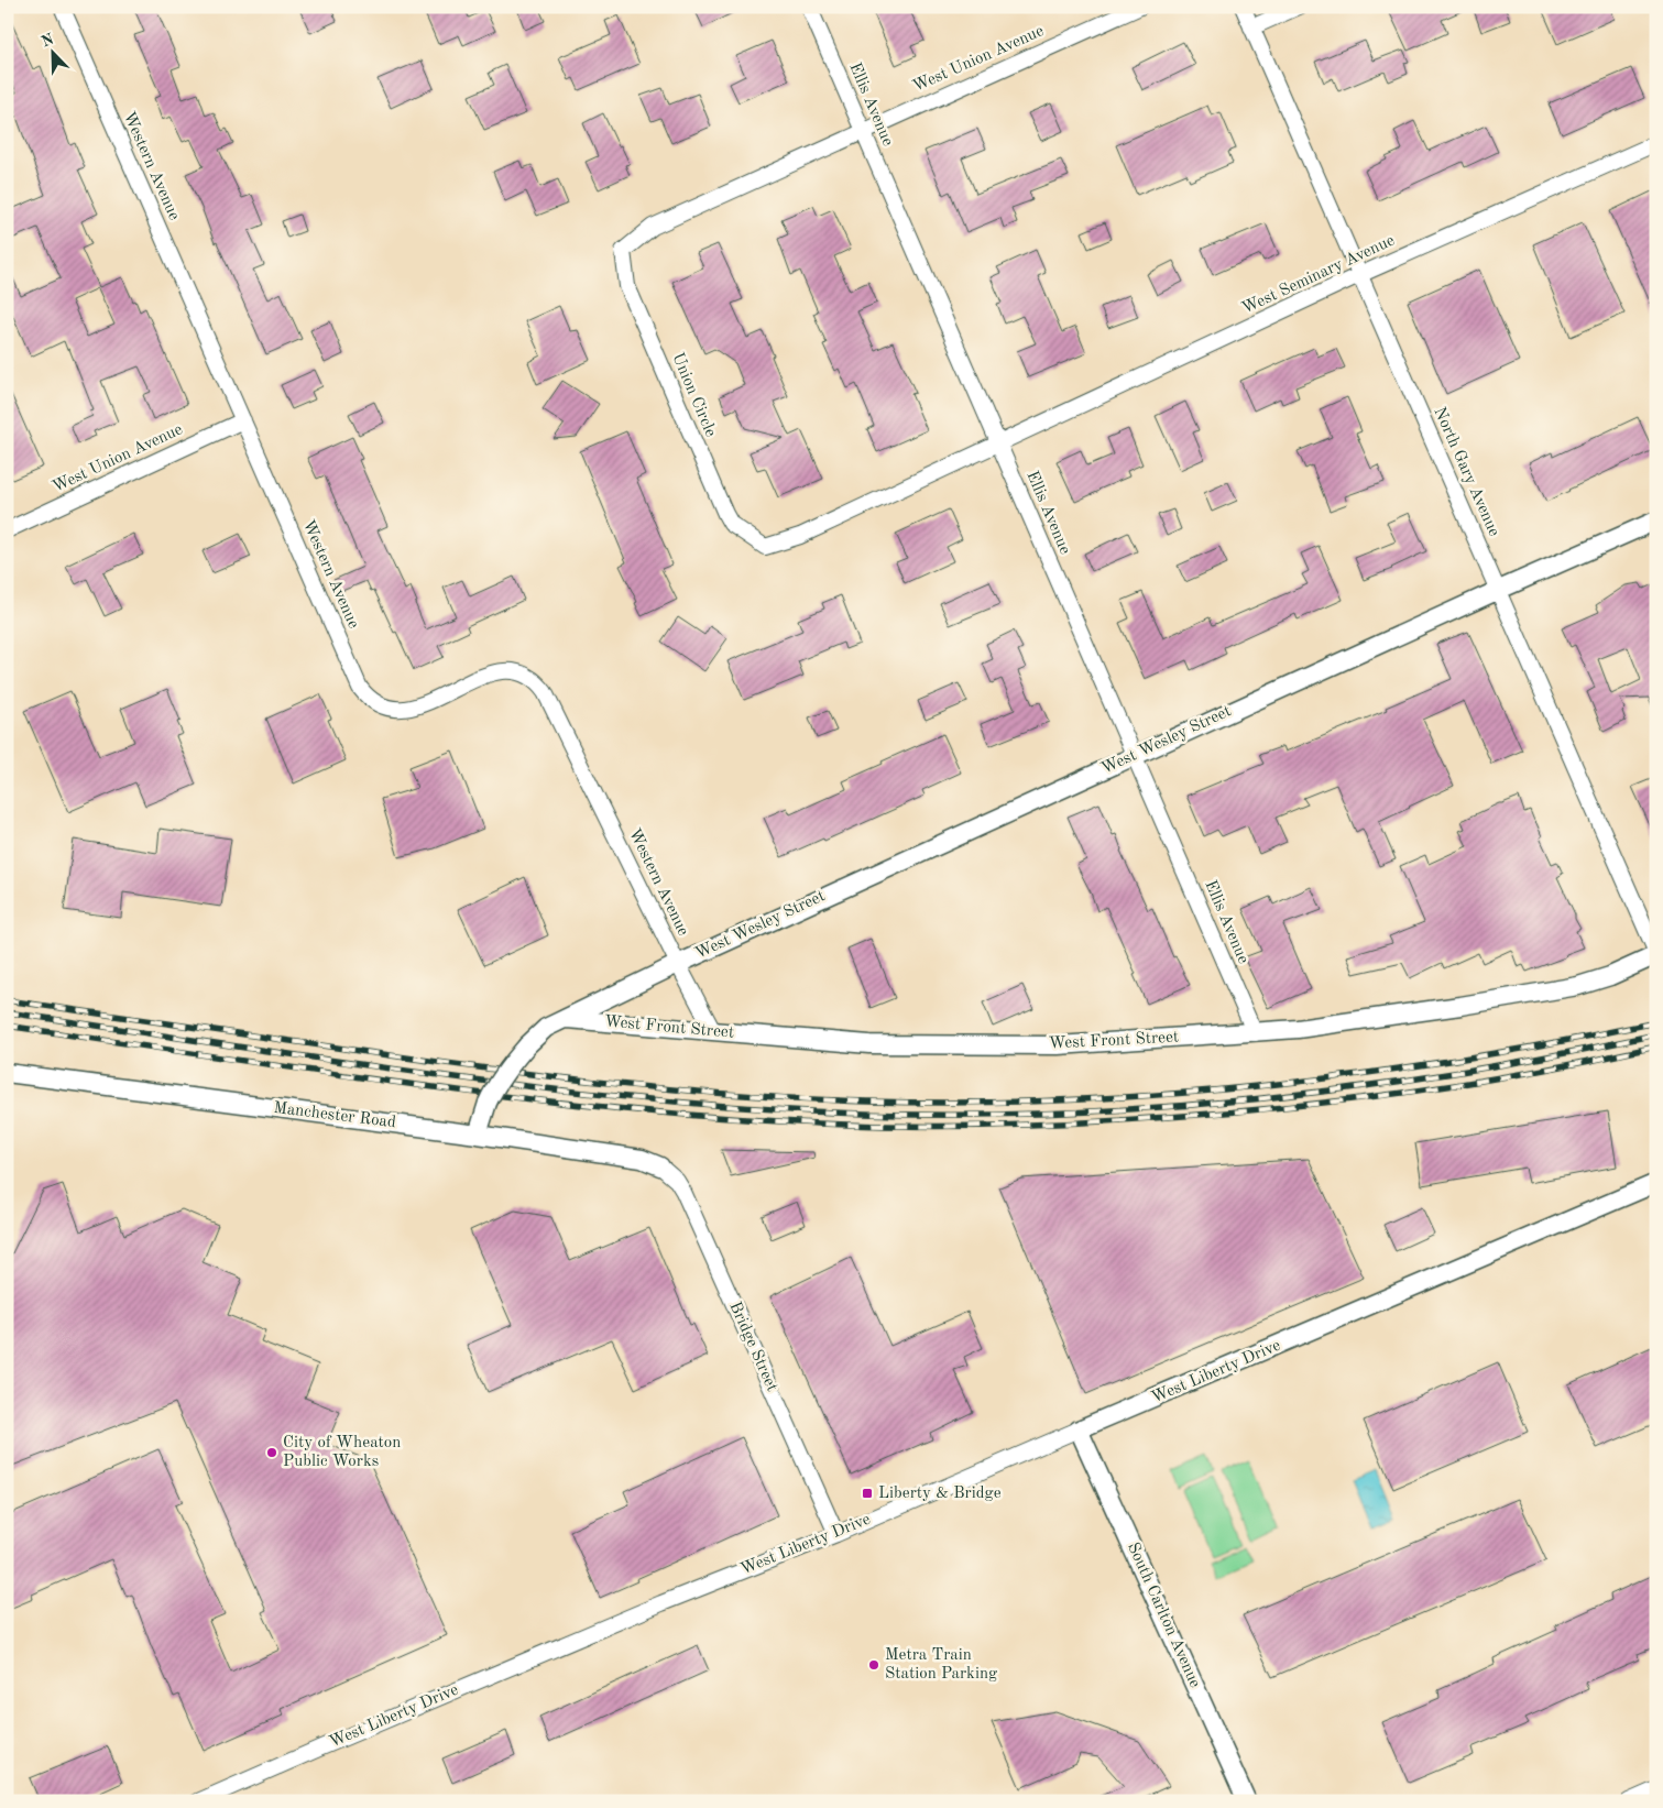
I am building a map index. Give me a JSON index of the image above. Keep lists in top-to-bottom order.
{
  "streets": {
    "street": [
      "West Union Avenue",
      "Ellis Avenue",
      "Western Avenue",
      "West Seminary Avenue",
      "Union Circle",
      "North Gary Avenue",
      "West Wesley Street",
      "West Front Street",
      "Manchester Road",
      "Bridge Street",
      "West Liberty Drive",
      "South Carlton Avenue"
    ]
  },
  "crossings": [
    ["West Union Avenue", "Ellis Avenue"],
    ["West Union Avenue", "Western Avenue"],
    ["West Union Avenue", "Union Circle"],
    ["Ellis Avenue", "West Seminary Avenue"],
    ["Ellis Avenue", "Union Circle"],
    ["Ellis Avenue", "West Wesley Street"],
    ["Ellis Avenue", "West Front Street"],
    ["Western Avenue", "West Wesley Street"],
    ["West Seminary Avenue", "Union Circle"],
    ["West Seminary Avenue", "North Gary Avenue"],
    ["North Gary Avenue", "West Wesley Street"],
    ["North Gary Avenue", "West Front Street"],
    ["West Wesley Street", "West Front Street"],
    ["Manchester Road", "Bridge Street"],
    ["Bridge Street", "West Liberty Drive"],
    ["West Liberty Drive", "South Carlton Avenue"]
  ],
  "places": {
    "other": ["City of Wheaton Public Works", "Metra Train Station Parking"],
    "transit": ["Liberty & Bridge"]
  },
  "north": "top left"
}
